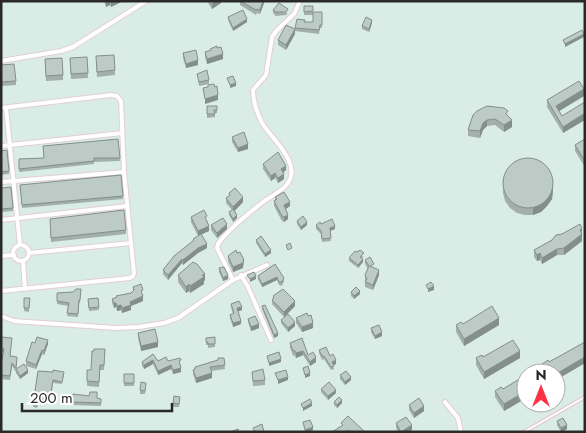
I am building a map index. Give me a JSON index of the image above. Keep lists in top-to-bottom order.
{
  "scale_bar": "200 m",
  "north": "top"
}
